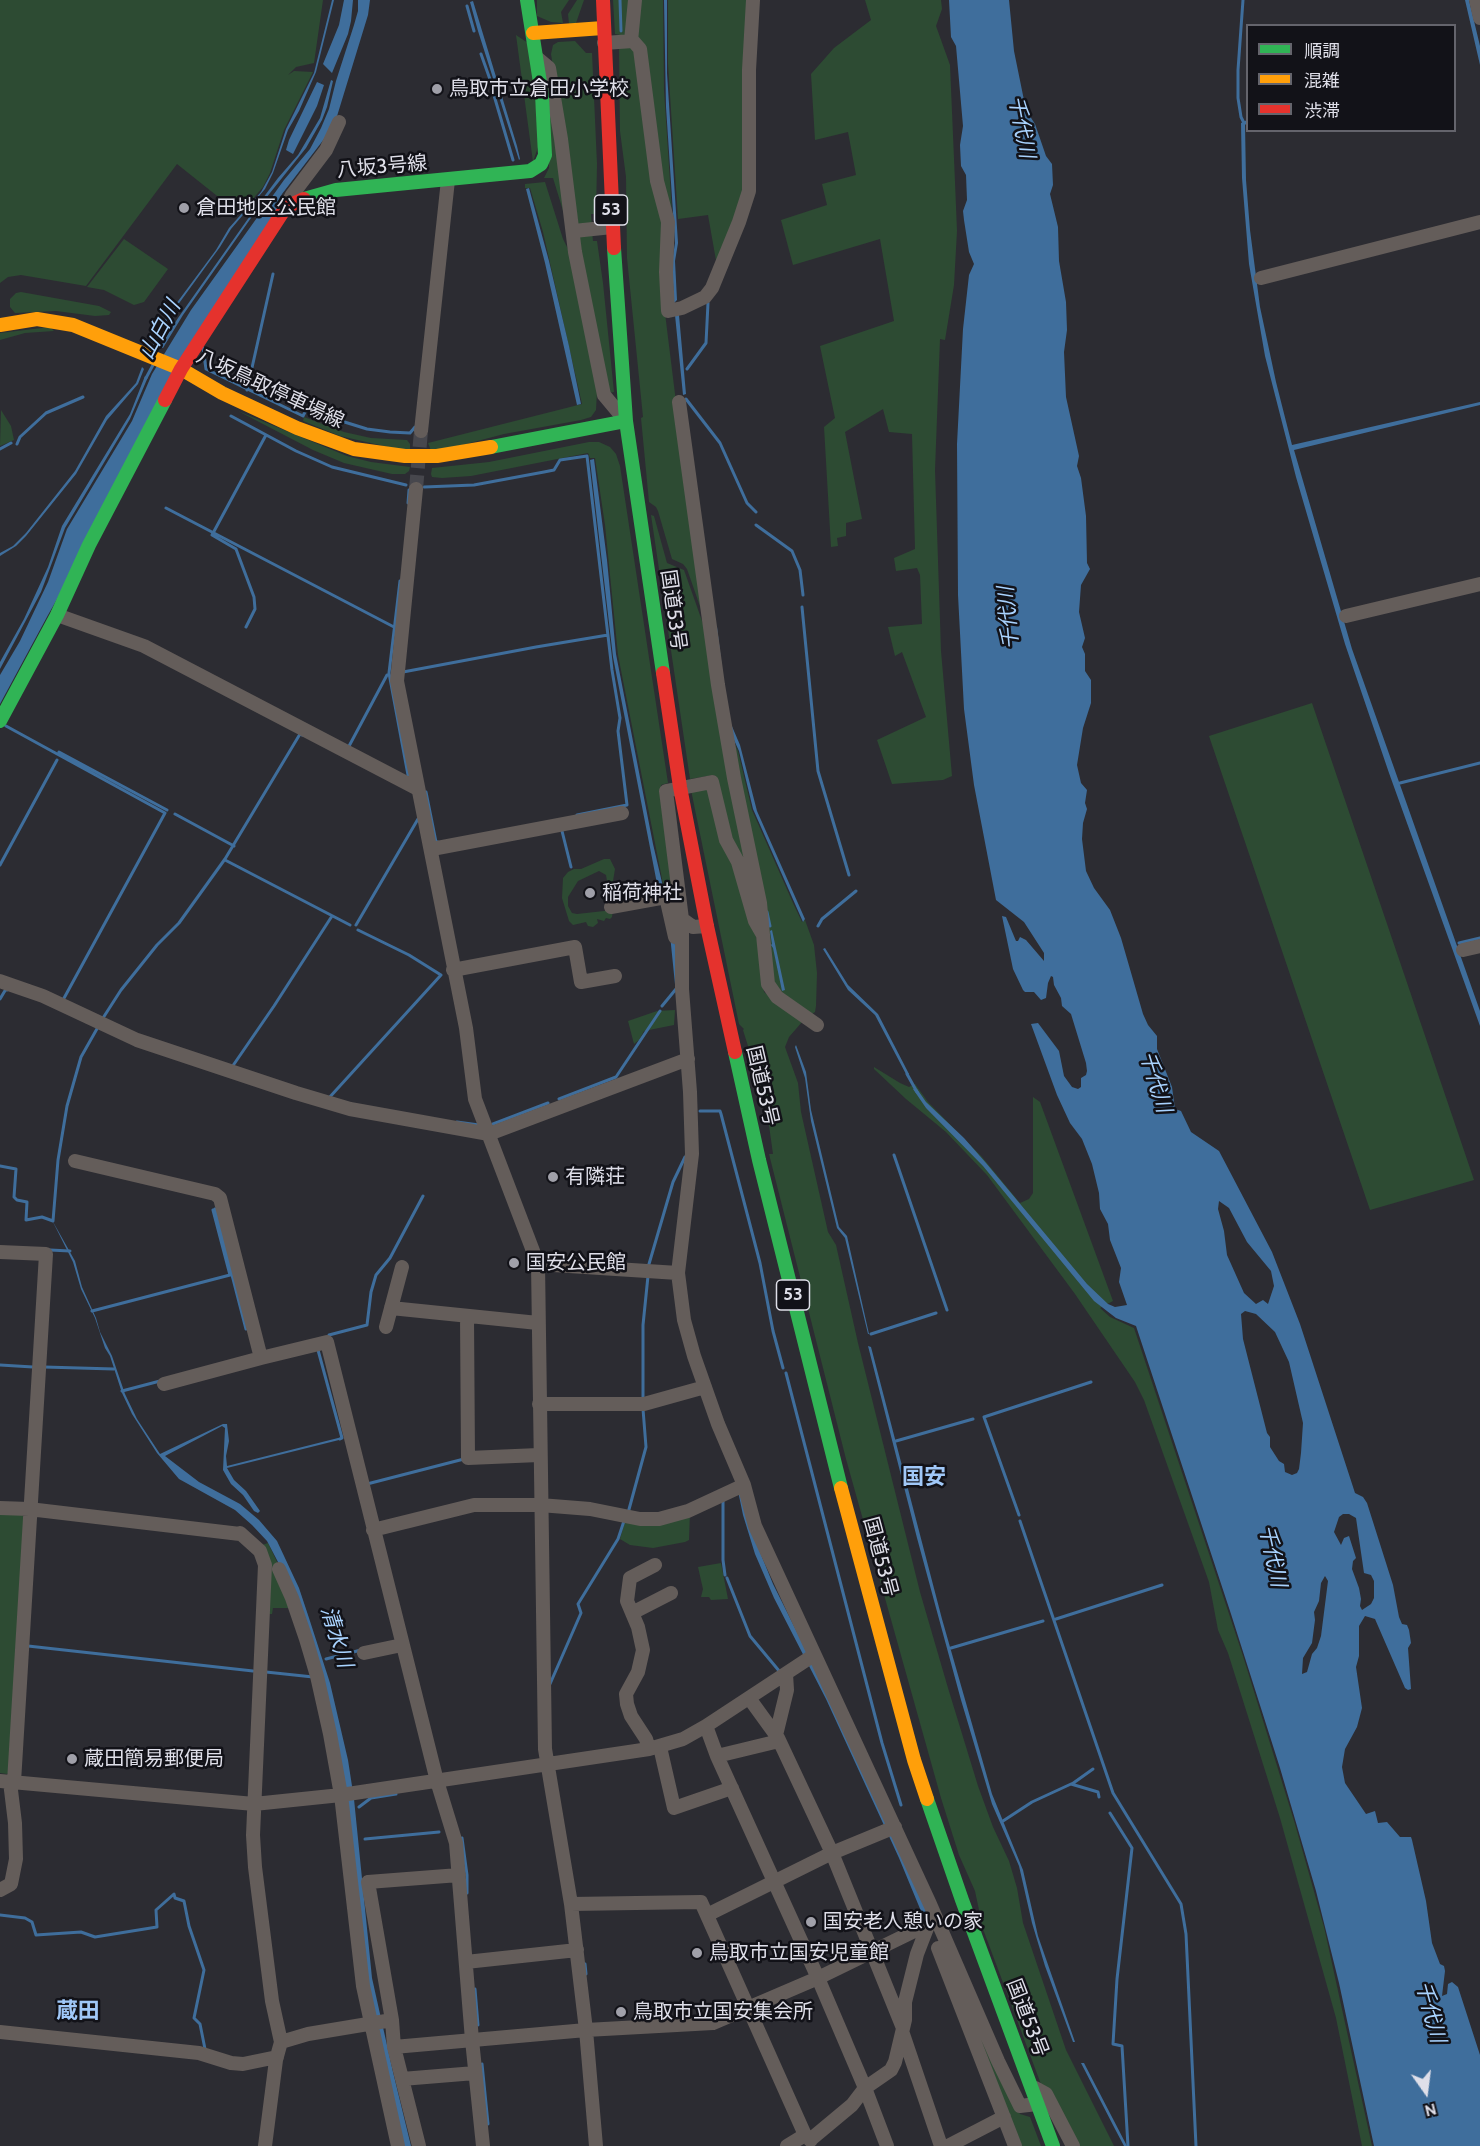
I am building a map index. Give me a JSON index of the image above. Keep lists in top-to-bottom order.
{
  "streets": {
    "main road": [
      "八坂3号線",
      "53",
      "八坂鳥取停車場線",
      "国道53号"
    ]
  },
  "crossings": [
    ["八坂鳥取停車場線", "国道53号"]
  ],
  "districts": ["国安", "蔵田"],
  "water": ["千代川", "山白川", "清水川"],
  "places": [
    "鳥取市立倉田小学校",
    "倉田地区公民館",
    "稲荷神社",
    "有隣荘",
    "国安公民館",
    "蔵田簡易郵便局",
    "国安老人憩いの家",
    "鳥取市立国安児童館",
    "鳥取市立国安集会所"
  ],
  "legend": ["順調", "混雑", "渋滞"],
  "north": "bottom"
}
